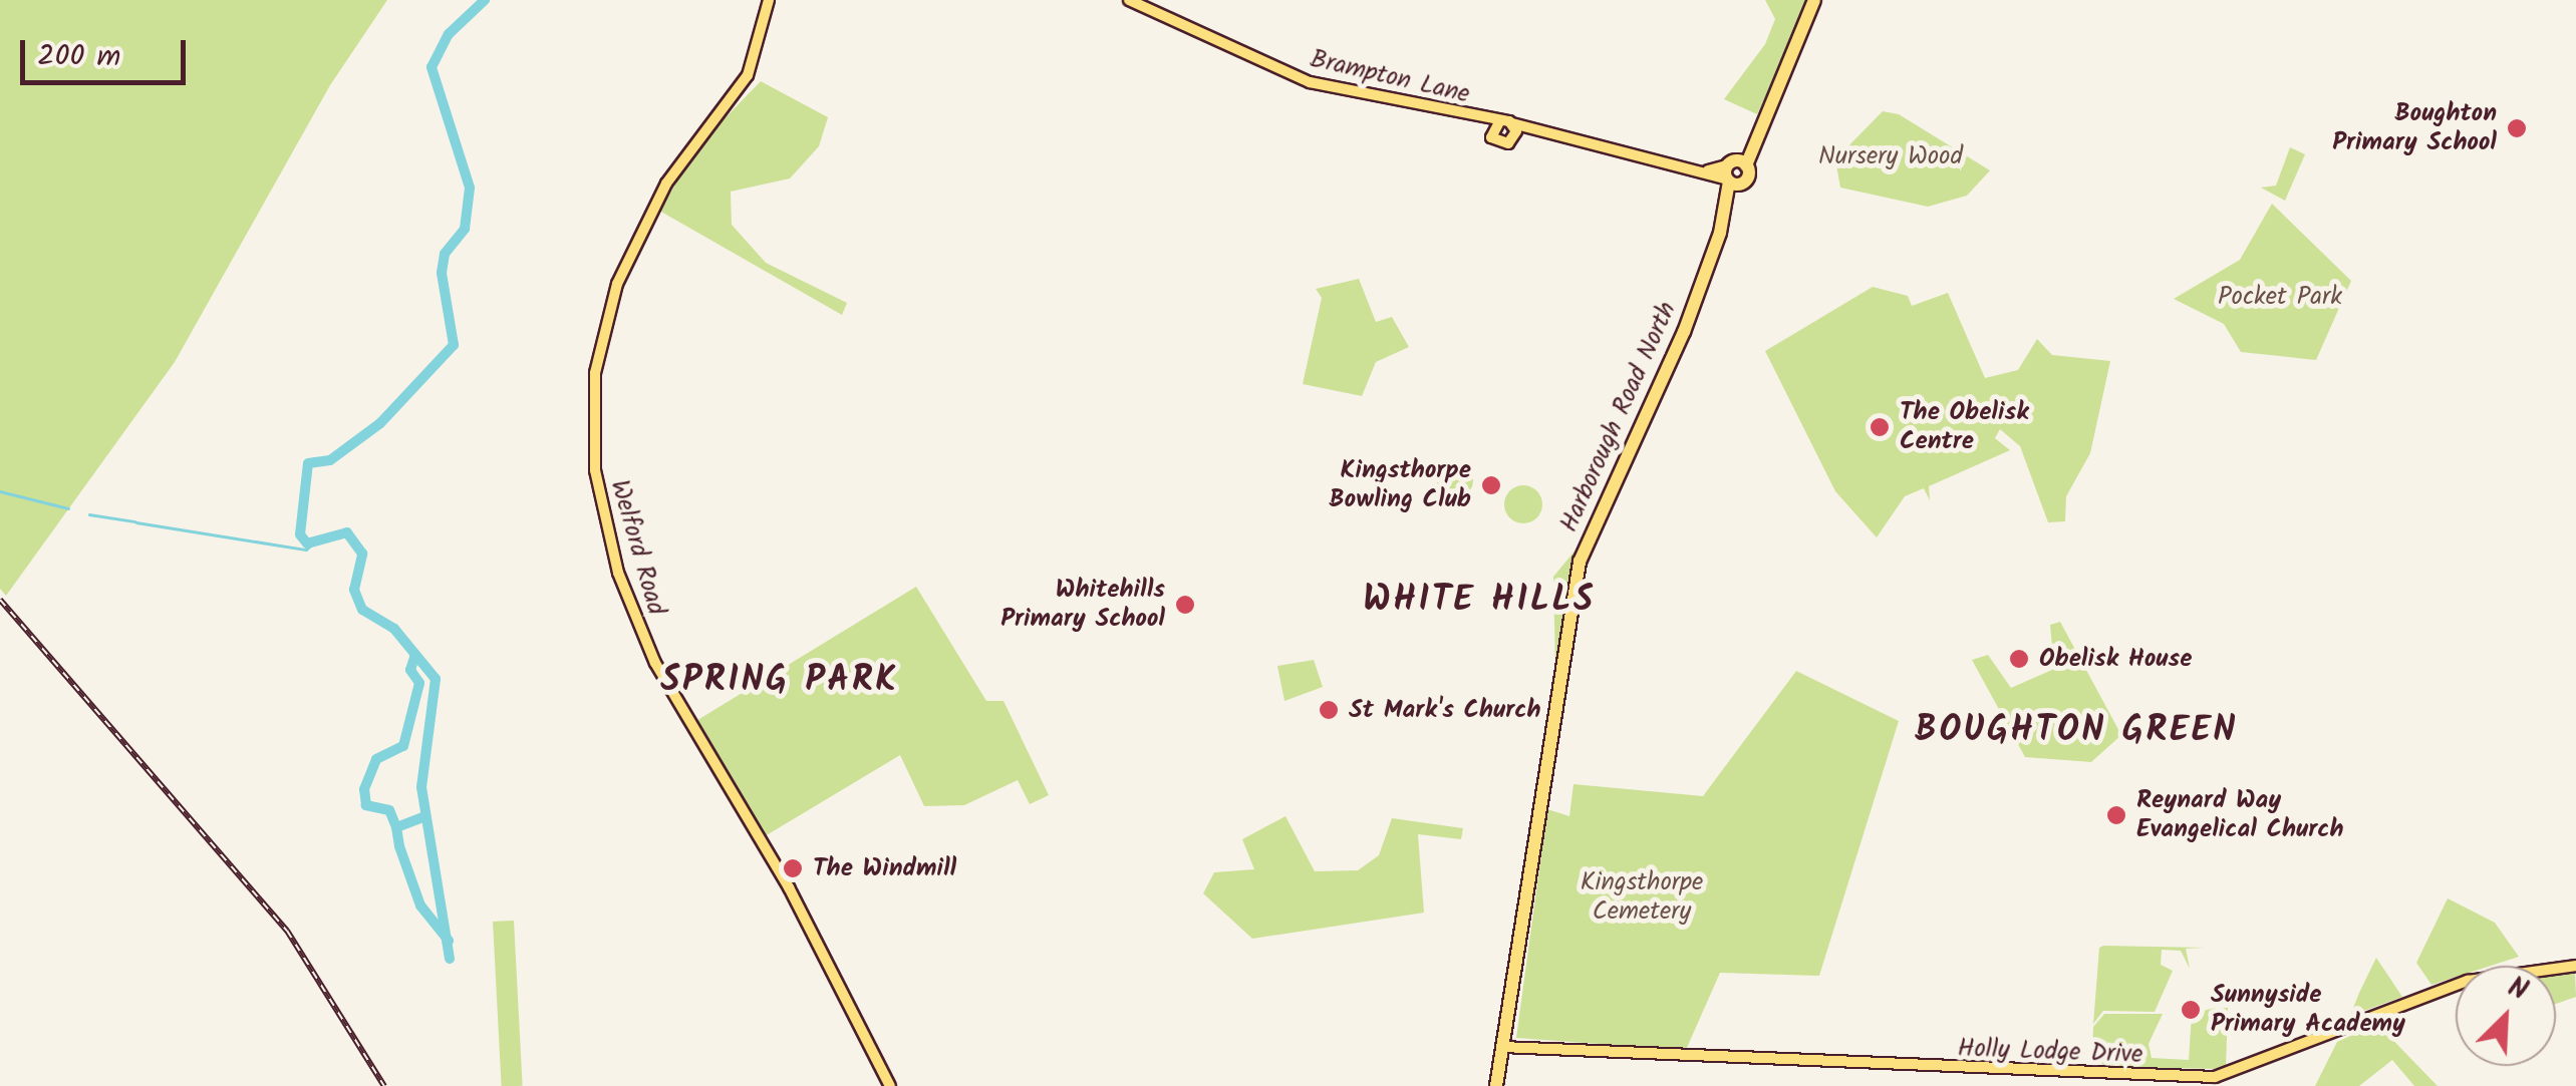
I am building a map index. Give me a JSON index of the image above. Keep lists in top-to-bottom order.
{
  "streets": {
    "highway": ["Harborough Road North"],
    "main road": ["Brampton Lane", "Welford Road", "Holly Lodge Drive"]
  },
  "crossings": [
    ["Brampton Lane", "Harborough Road North"],
    ["Harborough Road North", "Holly Lodge Drive"]
  ],
  "districts": ["WHITE HILLS", "SPRING PARK", "BOUGHTON GREEN"],
  "parks": ["Nursery Wood", "Pocket Park", "Kingsthorpe Cemetery"],
  "places": [
    "Boughton Primary School",
    "The Obelisk Centre",
    "Kingsthorpe Bowling Club",
    "Whitehills Primary School",
    "Obelisk House",
    "St Mark's Church",
    "Reynard Way Evangelical Church",
    "The Windmill",
    "Sunnyside Primary Academy"
  ],
  "scale_bar": "200 m",
  "north": "top right"
}
